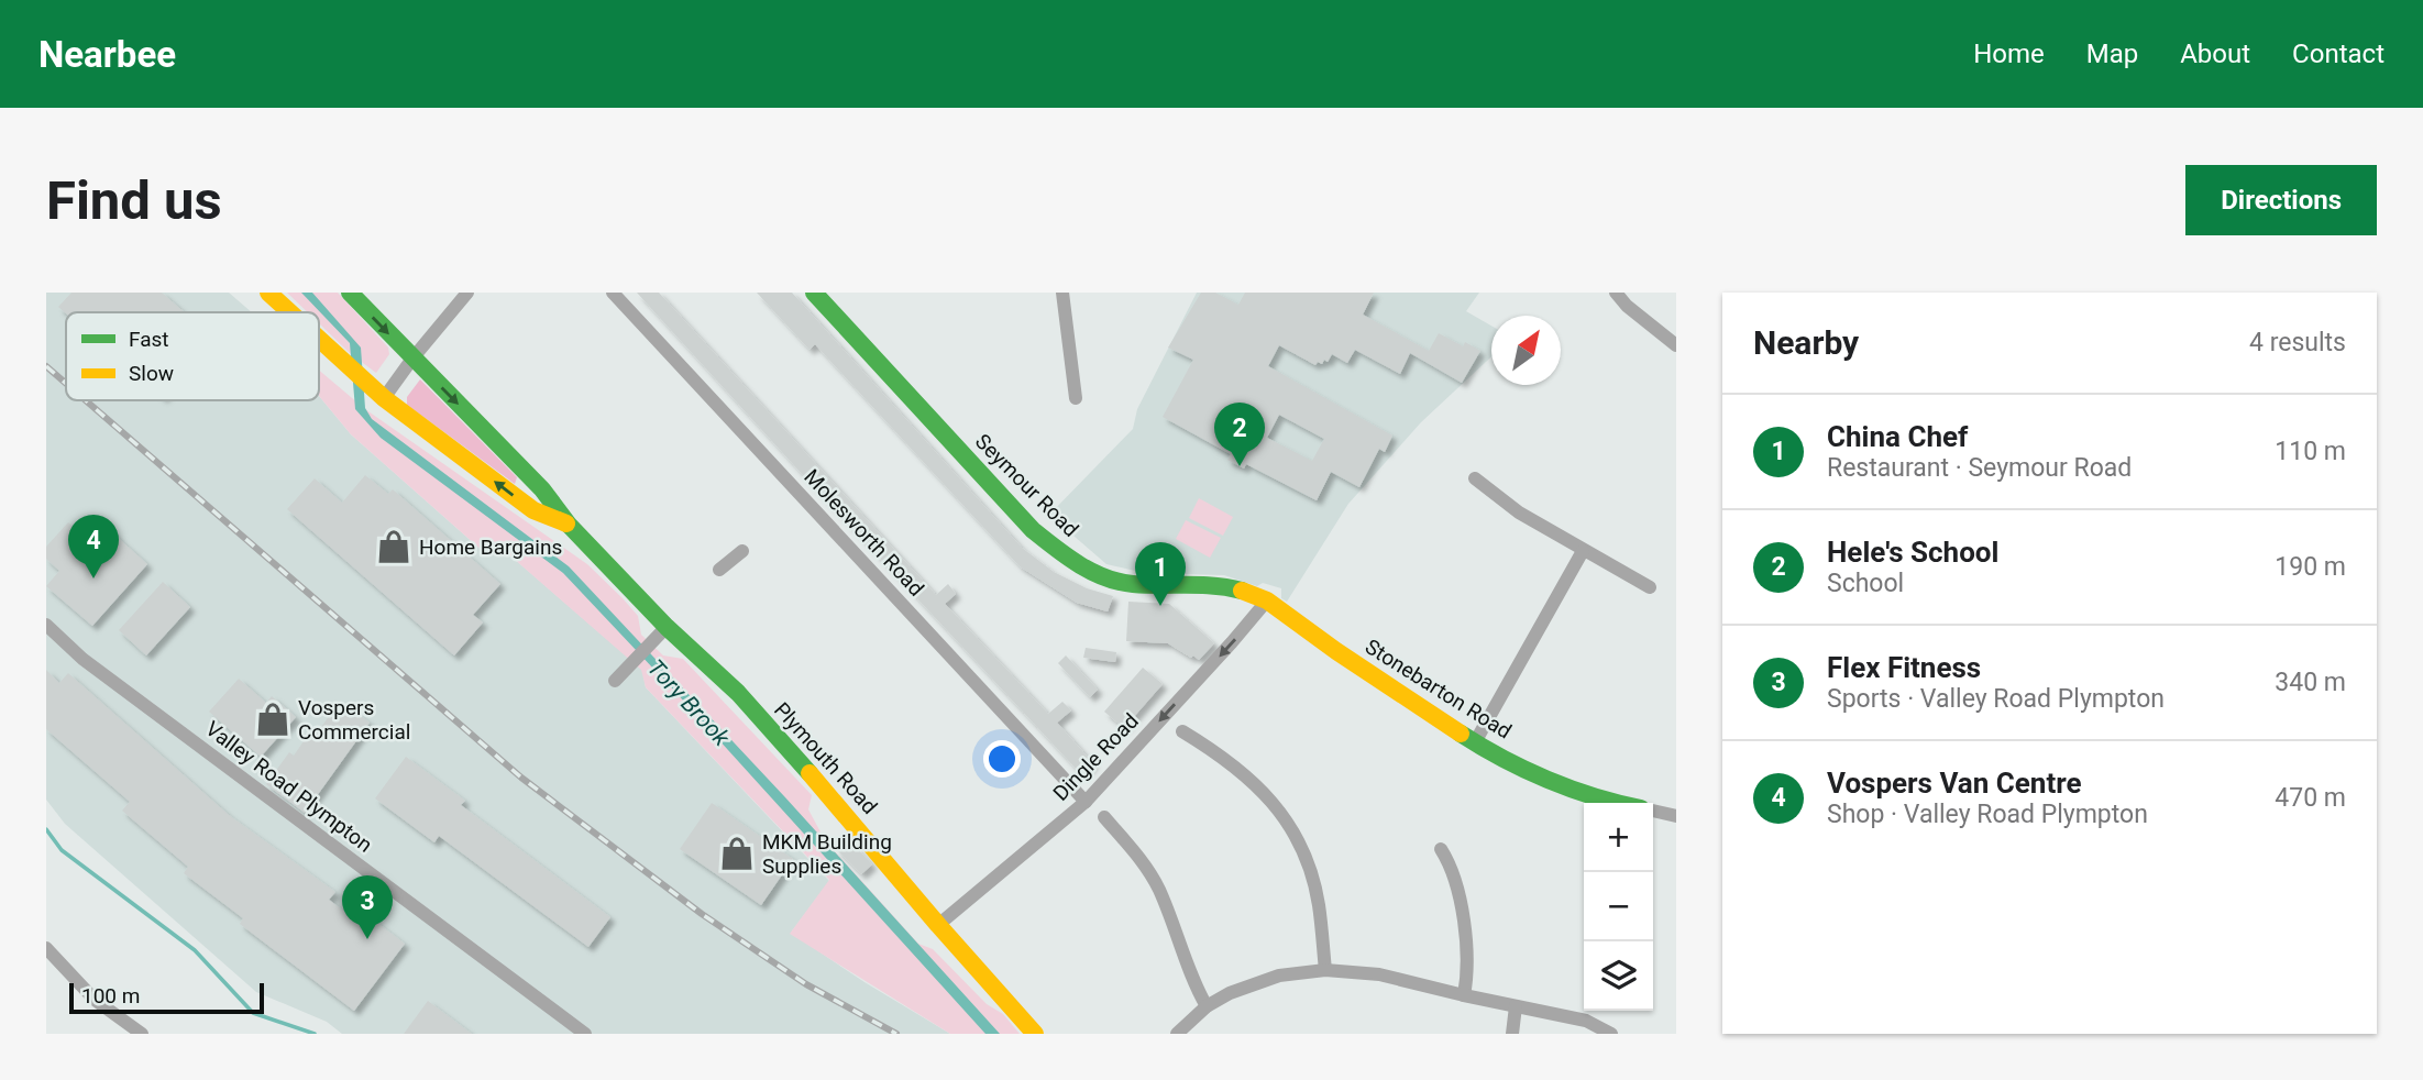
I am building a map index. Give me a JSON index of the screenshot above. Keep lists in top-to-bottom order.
{
  "streets": {
    "main road": ["Seymour Road", "Stonebarton Road", "Plymouth Road"],
    "street": ["Molesworth Road", "Dingle Road", "Valley Road Plympton"]
  },
  "crossings": [
    ["Seymour Road", "Stonebarton Road"],
    ["Seymour Road", "Dingle Road"],
    ["Molesworth Road", "Dingle Road"],
    ["Stonebarton Road", "Dingle Road"],
    ["Dingle Road", "Plymouth Road"]
  ],
  "one_way": ["Dingle Road"],
  "water": ["Tory Brook"],
  "places": {
    "shop": ["Home Bargains", "Vospers Commercial", "MKM Building Supplies"]
  },
  "legend": ["Fast", "Slow"],
  "scale_bar": "100 m",
  "north": "top right",
  "page": {
    "header": "Nearbee",
    "nav": [
      "Home",
      "Map",
      "About",
      "Contact"
    ],
    "buttons": "Directions",
    "title": "Find us",
    "heading": ["Nearby", "4 results"],
    "list": [
      {
        "mark": "1",
        "name": "China Chef",
        "note": "Restaurant · Seymour Road",
        "value": "110 m"
      },
      {
        "mark": "2",
        "name": "Hele's School",
        "note": "School",
        "value": "190 m"
      },
      {
        "mark": "3",
        "name": "Flex Fitness",
        "note": "Sports · Valley Road Plympton",
        "value": "340 m"
      },
      {
        "mark": "4",
        "name": "Vospers Van Centre",
        "note": "Shop · Valley Road Plympton",
        "value": "470 m"
      }
    ],
    "pins": [
      "2",
      "4",
      "1",
      "3"
    ],
    "map_buttons": ["+", "−"],
    "scale": "100 m"
  }
}
